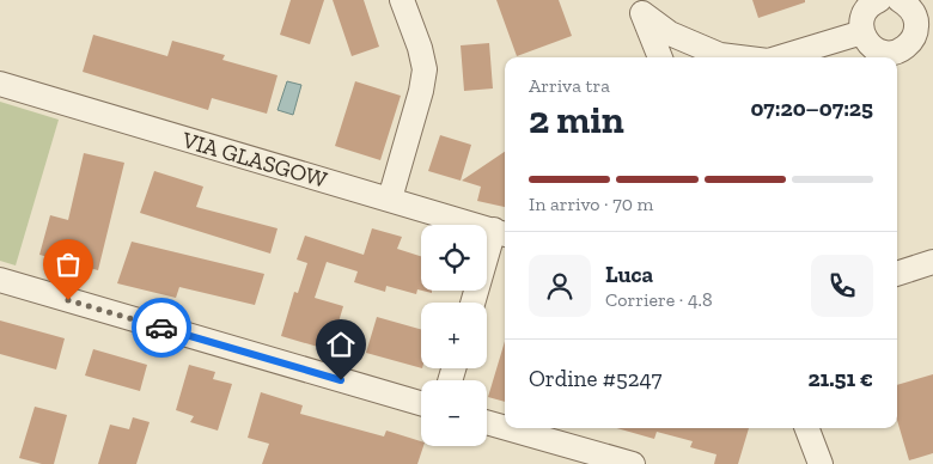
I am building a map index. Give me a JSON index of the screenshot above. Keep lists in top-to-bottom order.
{
  "streets": {
    "street": ["VIA GLASGOW"]
  },
  "page": {
    "heading": ["2 min", "Arriva tra", "07:20–07:25"],
    "panel": [
      "Luca",
      "Corriere · 4.8",
      "Ordine #5247",
      "21.51 €"
    ],
    "bar": "In arrivo · 70 m",
    "map_buttons": ["+", "−"]
  }
}
